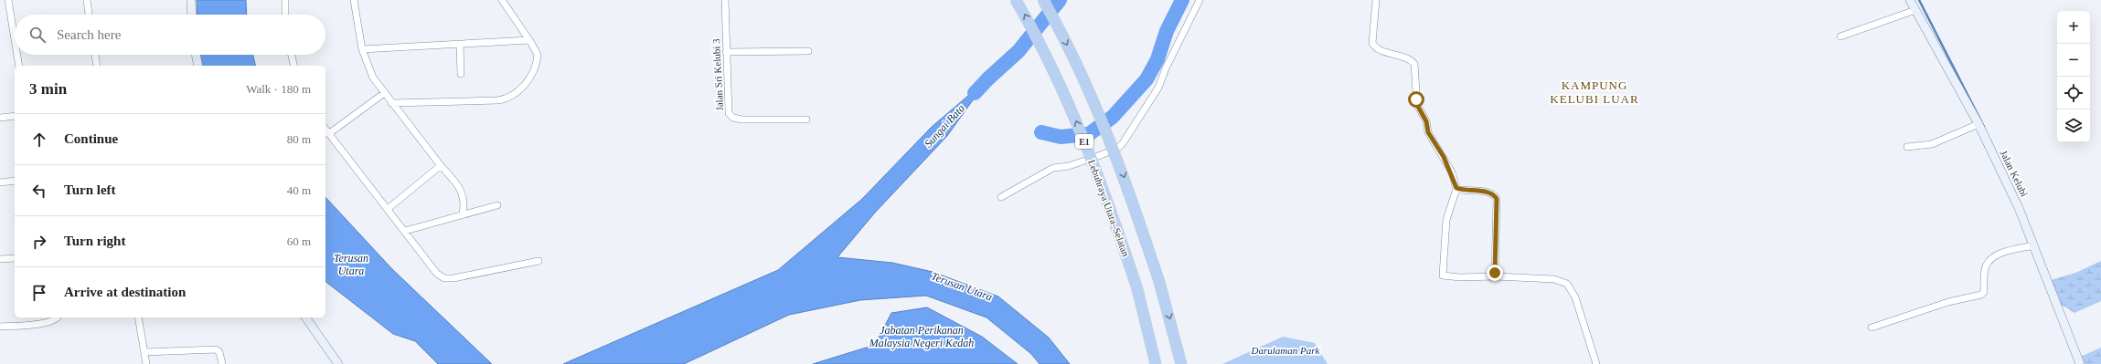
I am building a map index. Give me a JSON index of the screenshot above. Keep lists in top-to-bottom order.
{
  "streets": {
    "highway": ["E1", "Lebuhraya Utara–Selatan"],
    "main road": ["Jalan Kelubi"],
    "street": ["Jalan Sri Kelubi 3"]
  },
  "districts": ["KAMPUNG KELUBI LUAR"],
  "water": ["Sungai Bata", "Terusan Utara", "Jabatan Perikanan Malaysia Negeri Kedah"],
  "parks": ["Darulaman Park"],
  "page": {
    "map_buttons": ["+", "−"],
    "search": "Search here",
    "heading": ["3 min", "Walk · 180 m"],
    "list": [
      ["Continue", "80 m"],
      ["Turn left", "40 m"],
      ["Turn right", "60 m"],
      "Arrive at destination"
    ]
  }
}
